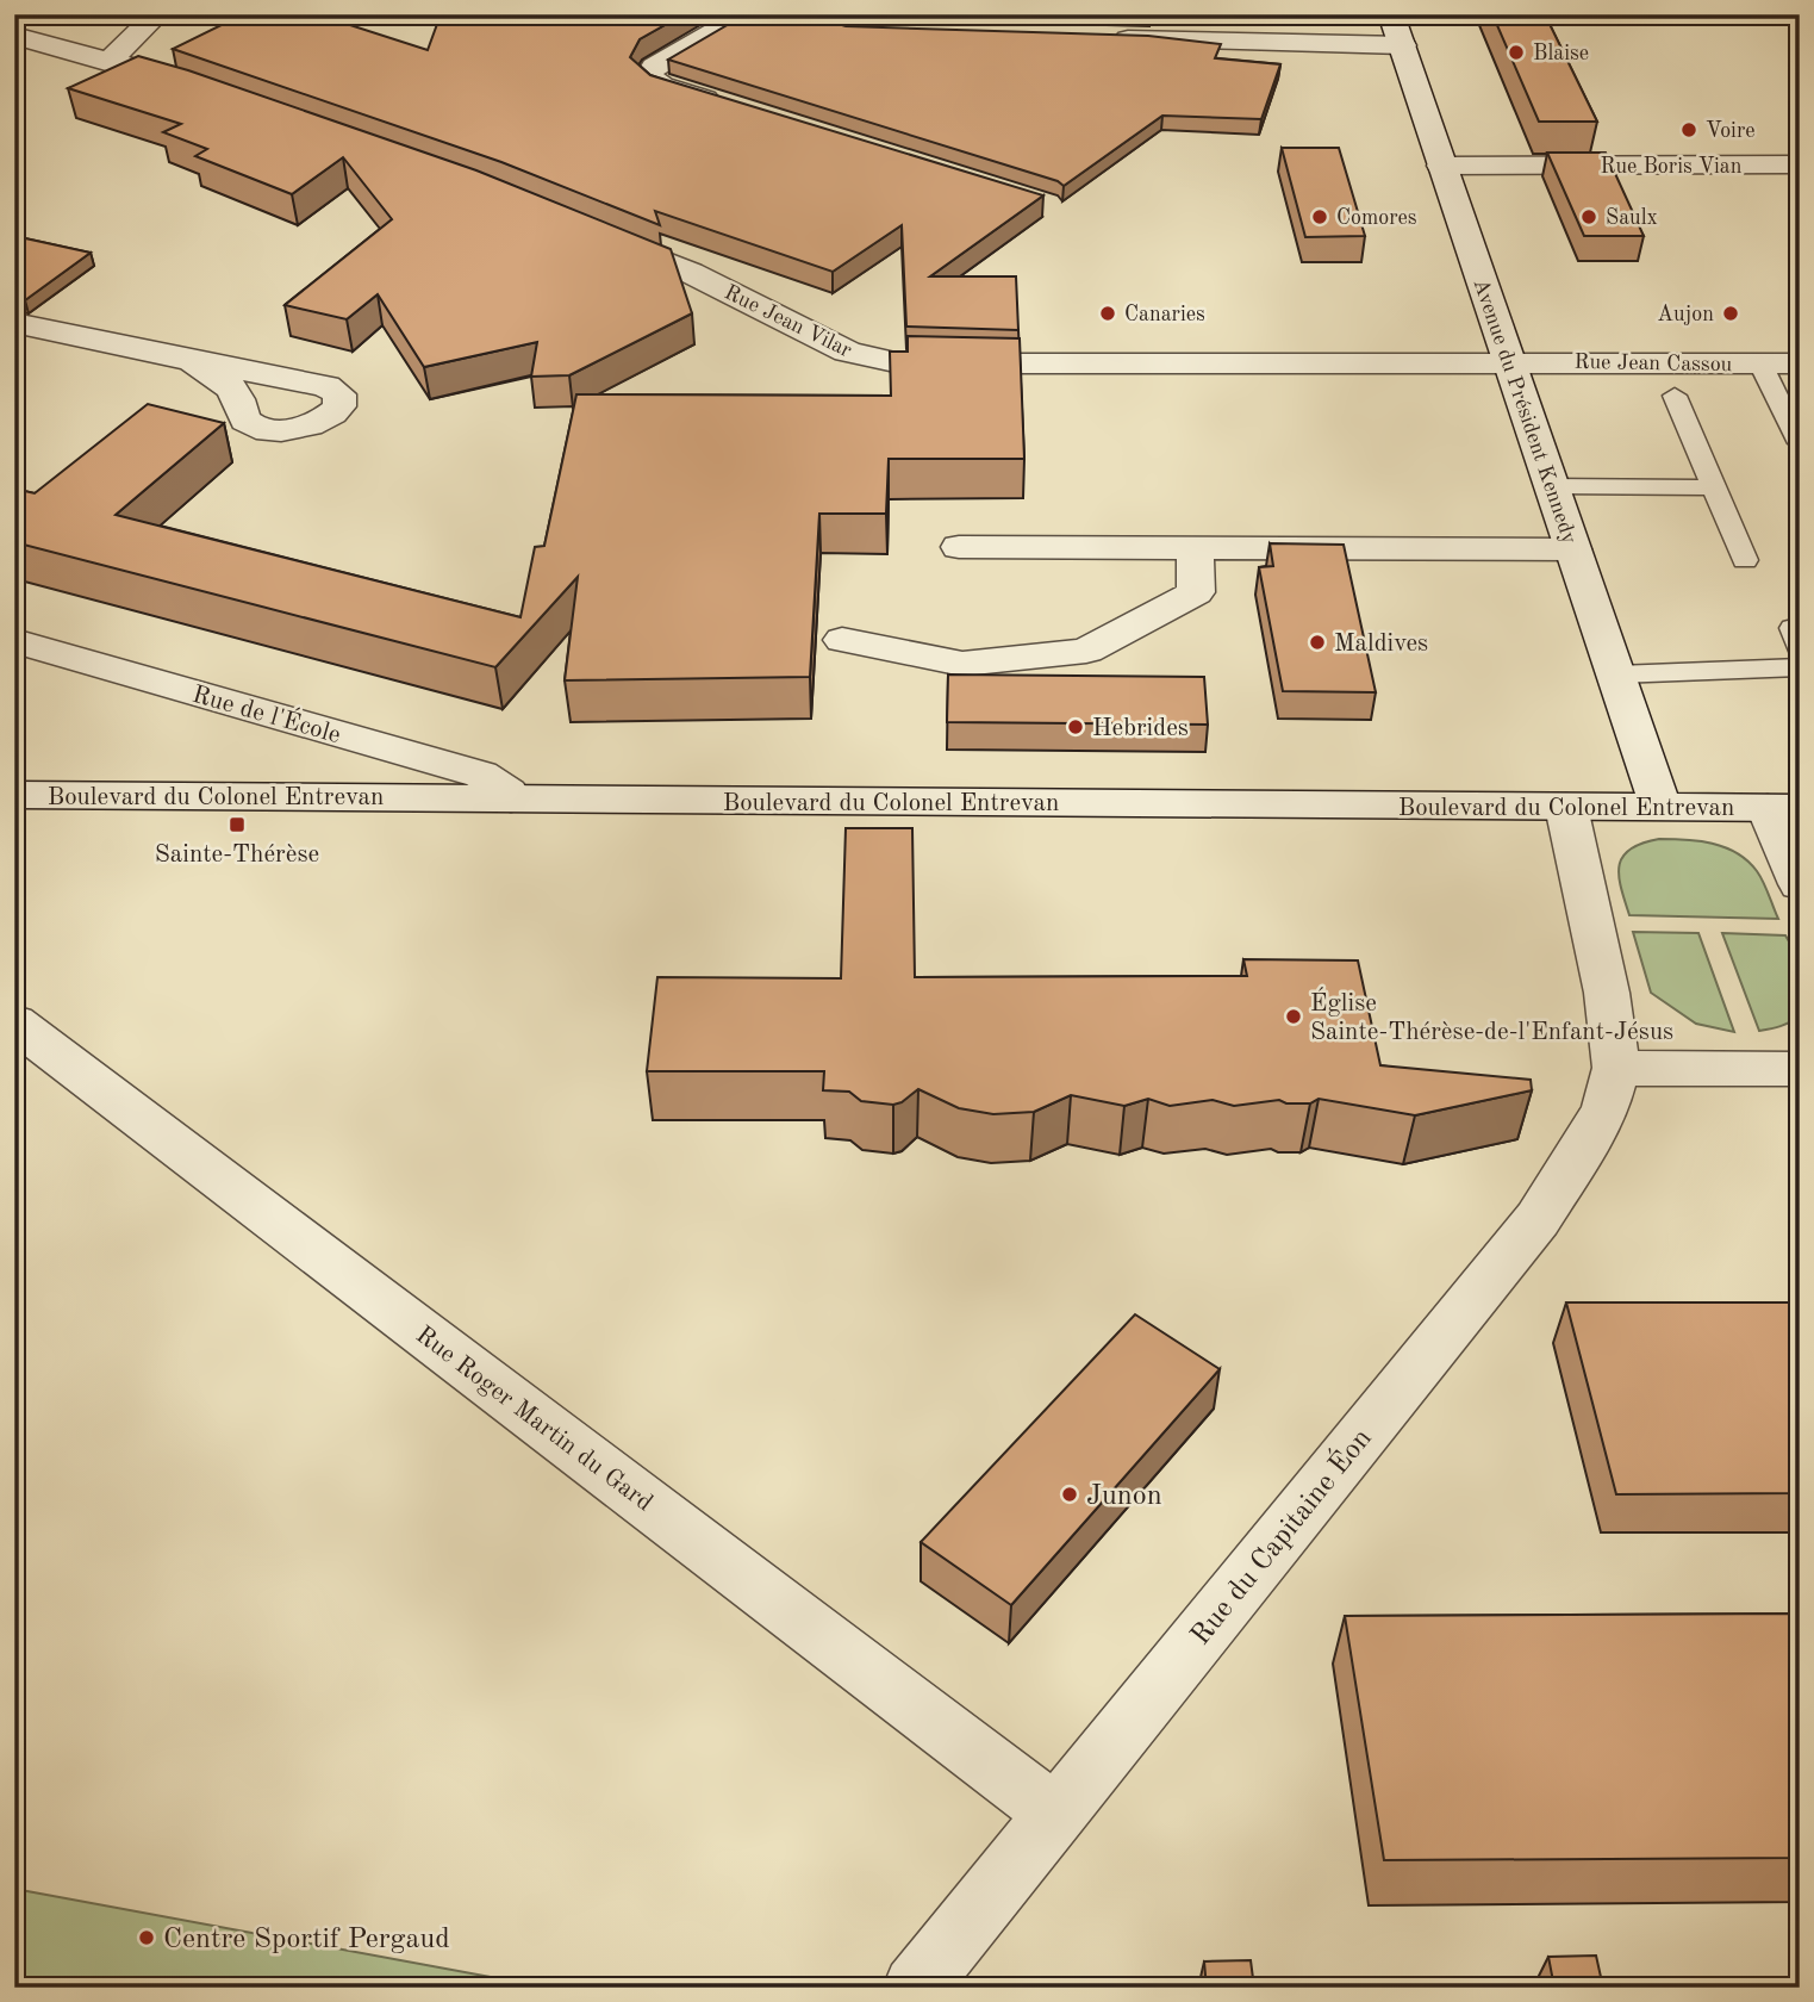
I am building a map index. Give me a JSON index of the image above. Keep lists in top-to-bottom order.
{
  "streets": {
    "street": [
      "Rue Boris Vian",
      "Rue Jean Vilar",
      "Rue Jean Cassou",
      "Avenue du Président Kennedy",
      "Rue de l'École",
      "Boulevard du Colonel Entrevan",
      "Rue Roger Martin du Gard",
      "Rue du Capitaine Éon"
    ]
  },
  "crossings": [
    ["Rue Boris Vian", "Avenue du Président Kennedy"],
    ["Rue Jean Vilar", "Rue Jean Cassou"],
    ["Rue Jean Vilar", "Avenue du Président Kennedy"],
    ["Rue Jean Cassou", "Avenue du Président Kennedy"],
    ["Avenue du Président Kennedy", "Boulevard du Colonel Entrevan"],
    ["Rue de l'École", "Boulevard du Colonel Entrevan"],
    ["Rue Roger Martin du Gard", "Rue du Capitaine Éon"]
  ],
  "places": {
    "other": [
      "Blaise",
      "Voire",
      "Comores",
      "Saulx",
      "Canaries",
      "Aujon",
      "Maldives",
      "Hebrides",
      "Église Sainte-Thérèse-de-l'Enfant-Jésus",
      "Junon",
      "Centre Sportif Pergaud"
    ],
    "transit": ["Sainte-Thérèse"]
  }
}
